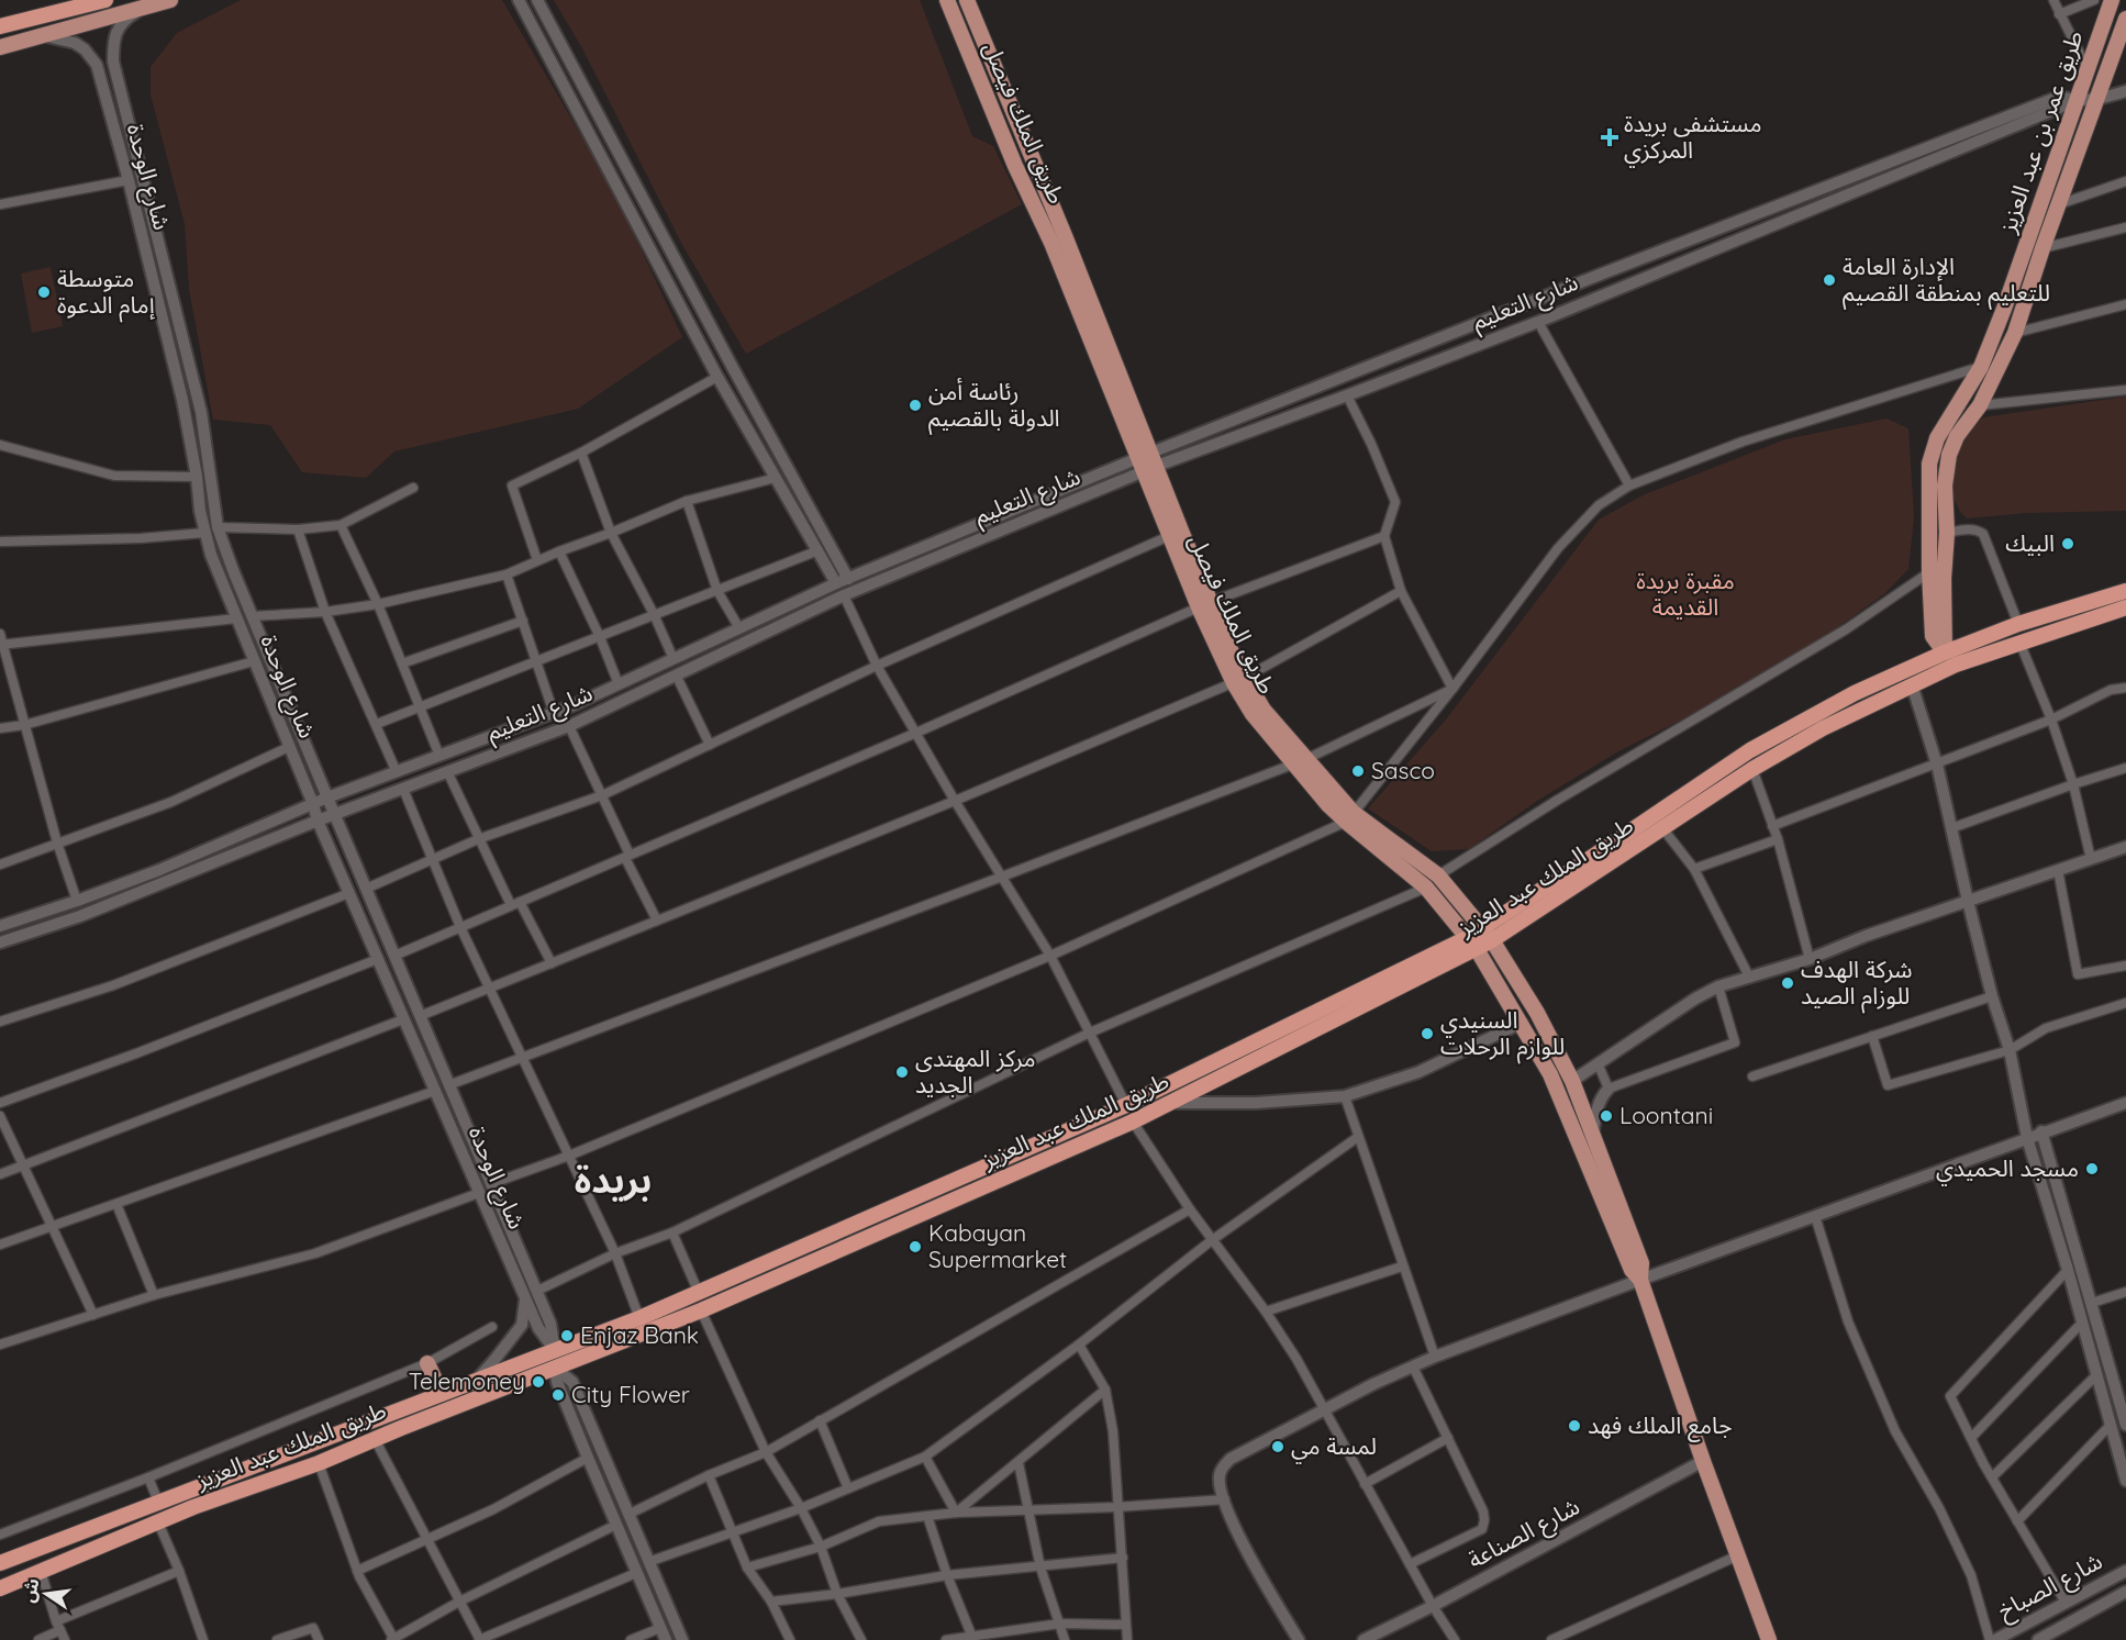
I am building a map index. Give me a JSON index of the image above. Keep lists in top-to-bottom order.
{
  "streets": {
    "highway": ["طريق الملك عبد العزيز"],
    "main road": ["طريق الملك فيصل", "طريق عمر بن عبد العزيز"],
    "street": [
      "شارع الوحدة",
      "شارع التعليم",
      "شارع الصناعة",
      "شارع الصباخ"
    ]
  },
  "crossings": [
    ["طريق الملك فيصل", "شارع التعليم"],
    ["طريق الملك فيصل", "طريق الملك عبد العزيز"],
    ["طريق الملك فيصل", "شارع الصناعة"],
    ["طريق عمر بن عبد العزيز", "شارع التعليم"],
    ["طريق عمر بن عبد العزيز", "طريق الملك عبد العزيز"],
    ["شارع الوحدة", "شارع التعليم"],
    ["شارع الوحدة", "طريق الملك عبد العزيز"]
  ],
  "districts": ["بريدة"],
  "parks": ["مقبرة بريدة القديمة"],
  "places": {
    "health": ["مستشفى بريدة المركزي"],
    "other": [
      "الإدارة العامة للتعليم بمنطقة القصيم",
      "متوسطة إمام الدعوة",
      "رئاسة أمن الدولة بالقصيم",
      "البيك",
      "Sasco",
      "شركة الهدف للوزام الصيد",
      "السنيدي للوازم الرحلات",
      "مركز المهتدى الجديد",
      "Loontani",
      "مسجد الحميدي",
      "Kabayan Supermarket",
      "Enjaz Bank",
      "Telemoney",
      "City Flower",
      "جامع الملك فهد",
      "لمسة مي"
    ]
  },
  "north": "left"
}
